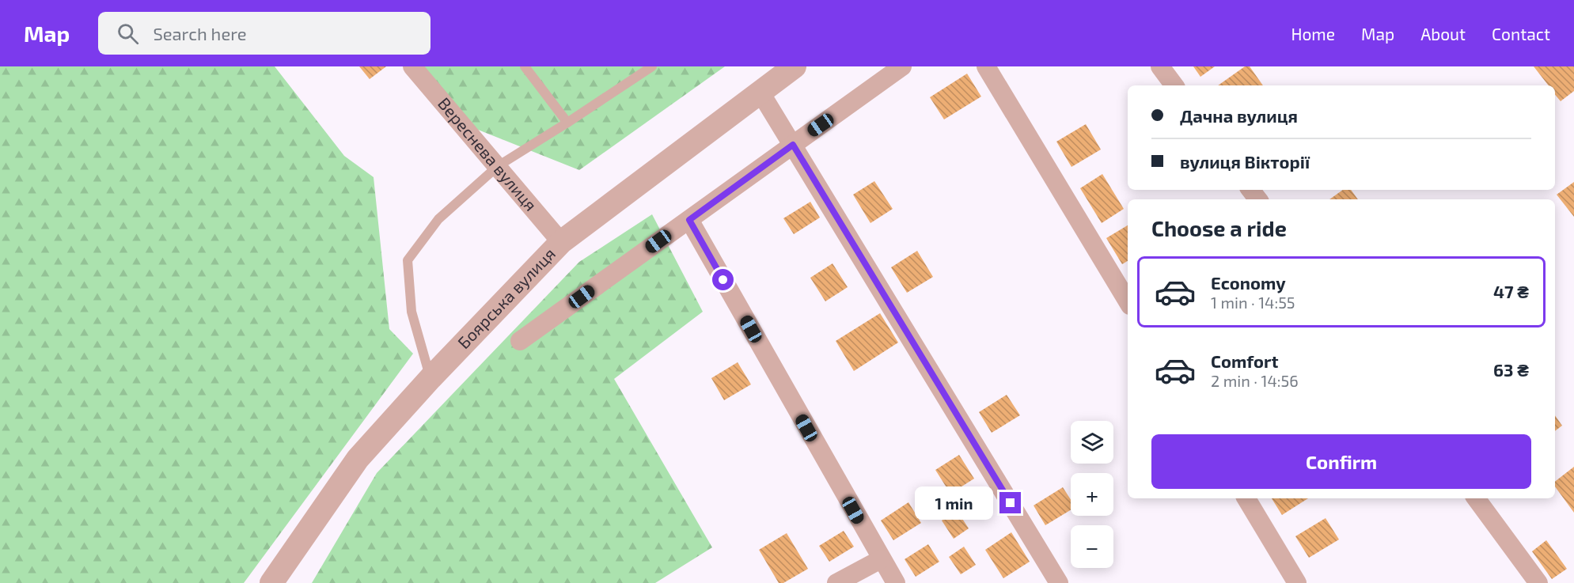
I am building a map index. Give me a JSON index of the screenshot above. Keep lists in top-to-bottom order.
{
  "streets": {
    "street": ["Вереснева вулиця", "Боярська вулиця"]
  },
  "crossings": [
    ["Вереснева вулиця", "Боярська вулиця"]
  ],
  "page": {
    "header": "Map",
    "search": "Search here",
    "nav": [
      "Home",
      "Map",
      "About",
      "Contact"
    ],
    "banner": ["Дачна вулиця", "вулиця Вікторії"],
    "heading": "Choose a ride",
    "list": [
      {
        "name": "Economy",
        "note": "1 min · 14:55",
        "value": "47 ₴"
      },
      {
        "name": "Comfort",
        "note": "2 min · 14:56",
        "value": "63 ₴"
      }
    ],
    "map_buttons": ["+", "−"],
    "buttons": "Confirm",
    "bubble": "1 min"
  }
}
